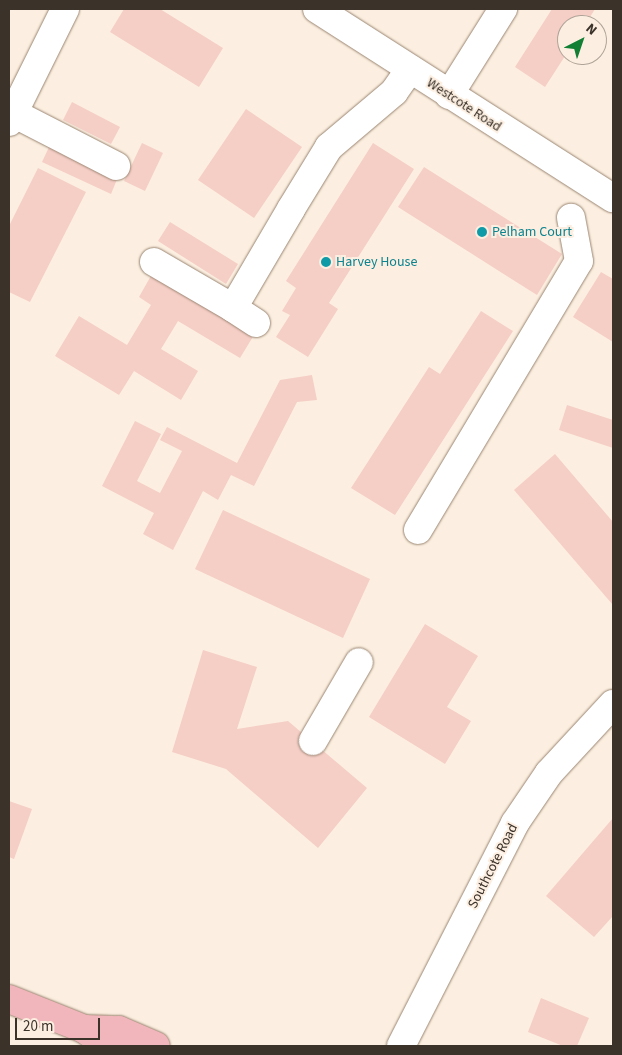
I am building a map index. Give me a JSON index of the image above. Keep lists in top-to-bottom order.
{
  "streets": {
    "street": ["Westcote Road", "Southcote Road"]
  },
  "places": ["Pelham Court", "Harvey House"],
  "scale_bar": "20 m",
  "north": "top right"
}
